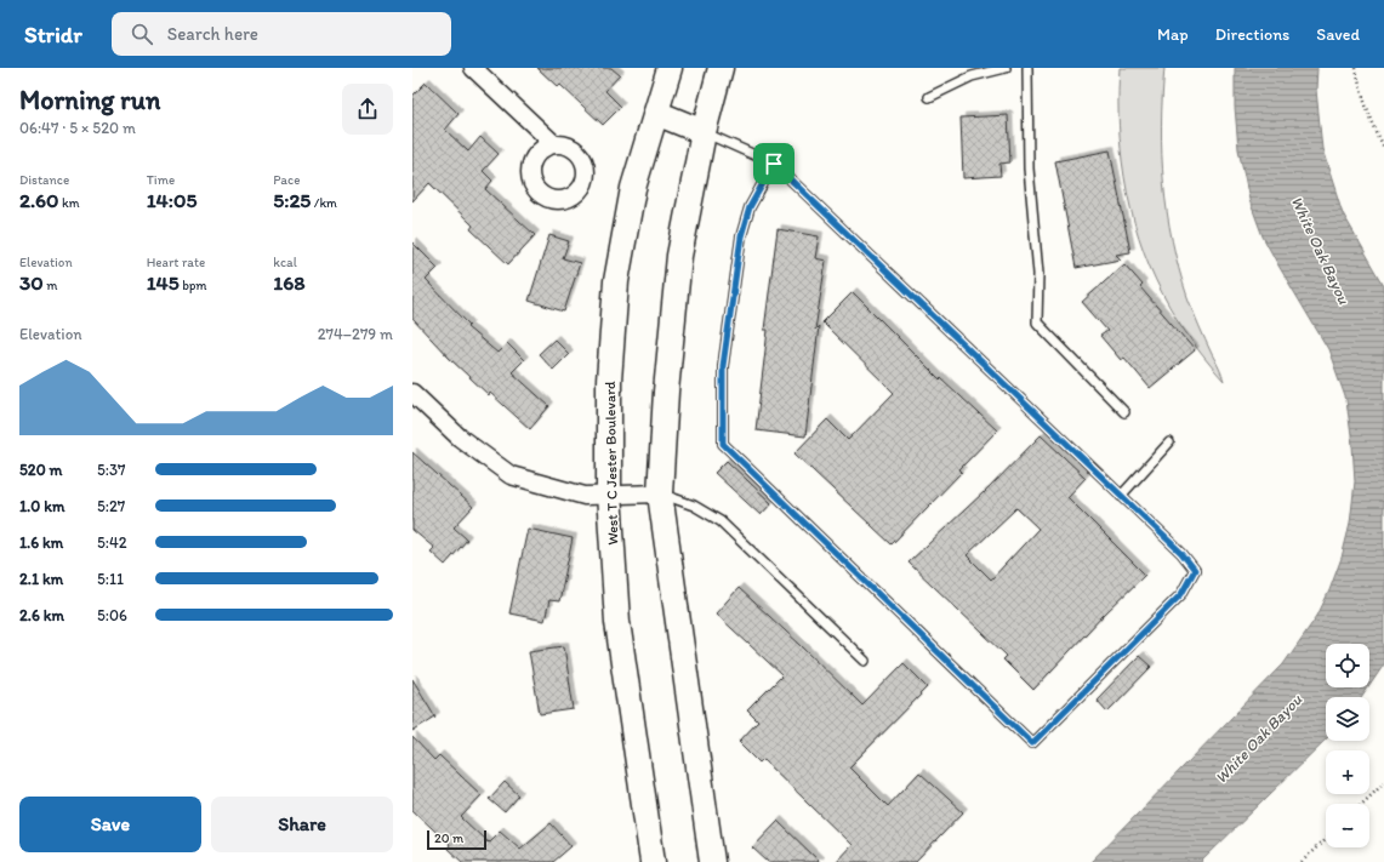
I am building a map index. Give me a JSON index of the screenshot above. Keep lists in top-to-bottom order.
{
  "streets": {
    "main road": ["West T C Jester Boulevard"]
  },
  "water": ["White Oak Bayou"],
  "scale_bar": "20 m",
  "page": {
    "header": "Stridr",
    "search": "Search here",
    "nav": ["Map", "Directions", "Saved"],
    "heading": ["Morning run", "06:47 · 5 × 520 m"],
    "stats": [
      ["Distance", "2.60 km"],
      ["Time", "14:05"],
      ["Pace", "5:25 /km"],
      ["Elevation", "30 m"],
      ["Heart rate", "145 bpm"],
      ["kcal", "168"]
    ],
    "chart": ["Elevation", "274–279 m"],
    "list": [
      {
        "name": "520 m",
        "note": "5:37"
      },
      {
        "name": "1.0 km",
        "note": "5:27"
      },
      {
        "name": "1.6 km",
        "note": "5:42"
      },
      {
        "name": "2.1 km",
        "note": "5:11"
      },
      {
        "name": "2.6 km",
        "note": "5:06"
      }
    ],
    "map_buttons": ["+", "−"],
    "buttons": ["Save", "Share"],
    "scale": "20 m"
  }
}
